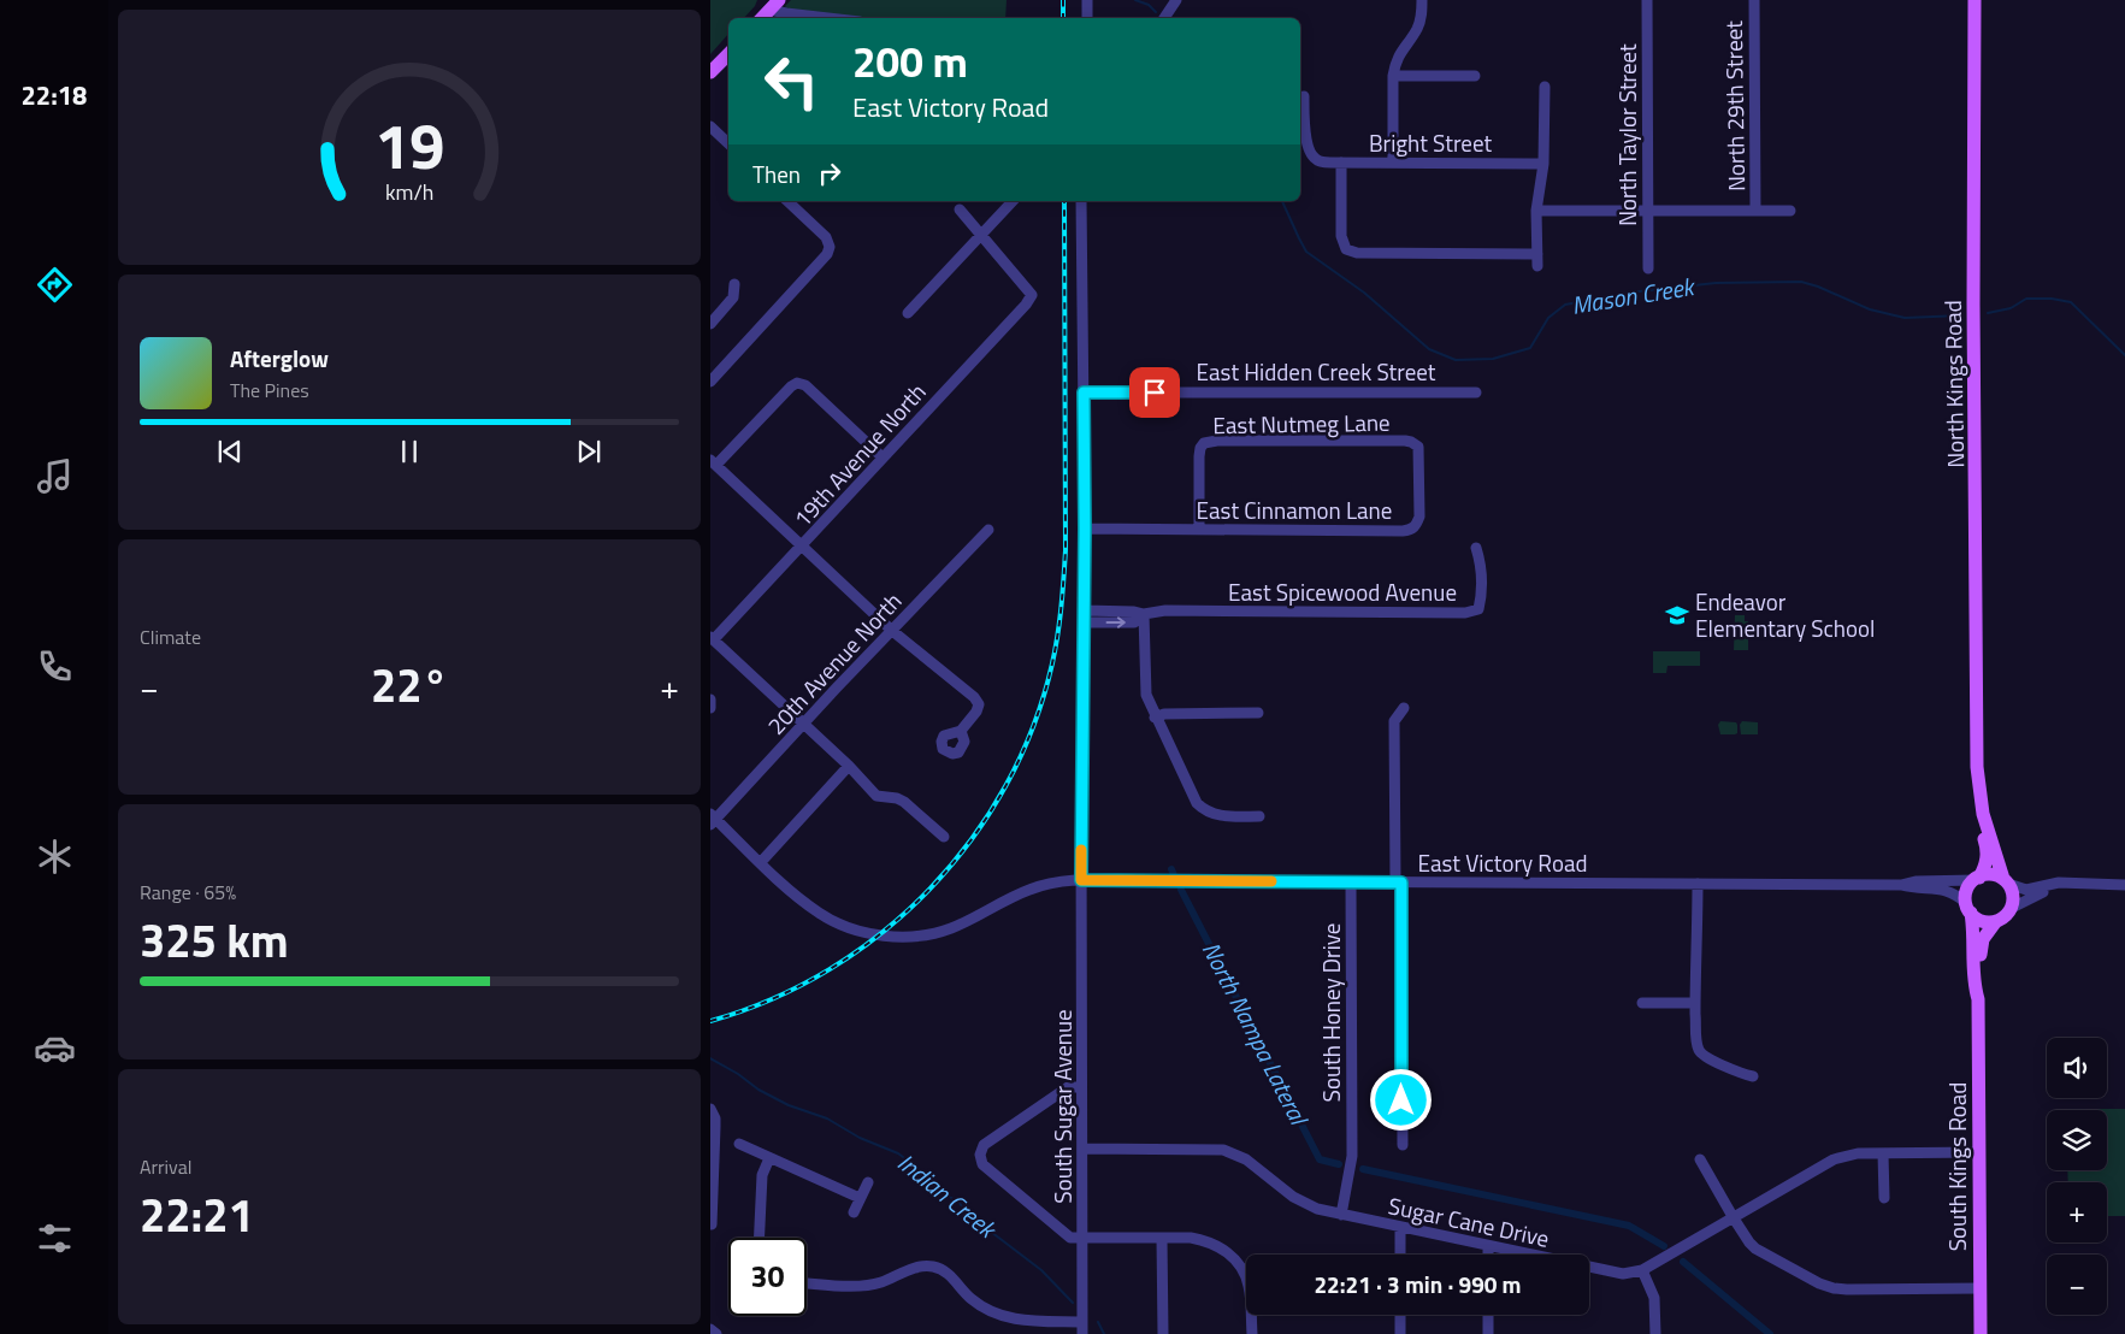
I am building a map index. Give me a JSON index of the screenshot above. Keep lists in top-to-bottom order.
{
  "streets": {
    "main road": ["North Kings Road", "South Kings Road"],
    "street": [
      "North 29th Street",
      "North Taylor Street",
      "Bright Street",
      "East Hidden Creek Street",
      "East Nutmeg Lane",
      "19th Avenue North",
      "East Cinnamon Lane",
      "East Spicewood Avenue",
      "20th Avenue North",
      "East Victory Road",
      "South Honey Drive",
      "South Sugar Avenue",
      "Sugar Cane Drive"
    ]
  },
  "crossings": [
    ["East Hidden Creek Street", "South Sugar Avenue"],
    ["North Kings Road", "East Victory Road"],
    ["North Kings Road", "South Kings Road"],
    ["East Nutmeg Lane", "East Cinnamon Lane"],
    ["East Cinnamon Lane", "South Sugar Avenue"],
    ["East Spicewood Avenue", "South Sugar Avenue"],
    ["20th Avenue North", "East Victory Road"],
    ["East Victory Road", "South Honey Drive"],
    ["East Victory Road", "South Sugar Avenue"],
    ["East Victory Road", "South Kings Road"],
    ["South Honey Drive", "Sugar Cane Drive"],
    ["South Sugar Avenue", "Sugar Cane Drive"],
    ["South Kings Road", "Sugar Cane Drive"]
  ],
  "water": ["Mason Creek", "North Nampa Lateral", "Indian Creek"],
  "places": {
    "school or university": ["Endeavor Elementary School"]
  },
  "page": {
    "tabs": "22:18",
    "turn": ["200 m", "East Victory Road"],
    "then": "Then",
    "song": ["Afterglow", "The Pines"],
    "tile": [
      "Climate",
      ["Range · 65%", "325 km"],
      ["Arrival", "22:21"]
    ],
    "heat": ["−", "22°", "+"],
    "map_buttons": ["+", "−"],
    "limit": "30",
    "trip": "22:21 · 3 min · 990 m",
    "gauge": ["19", "km/h"]
  }
}
